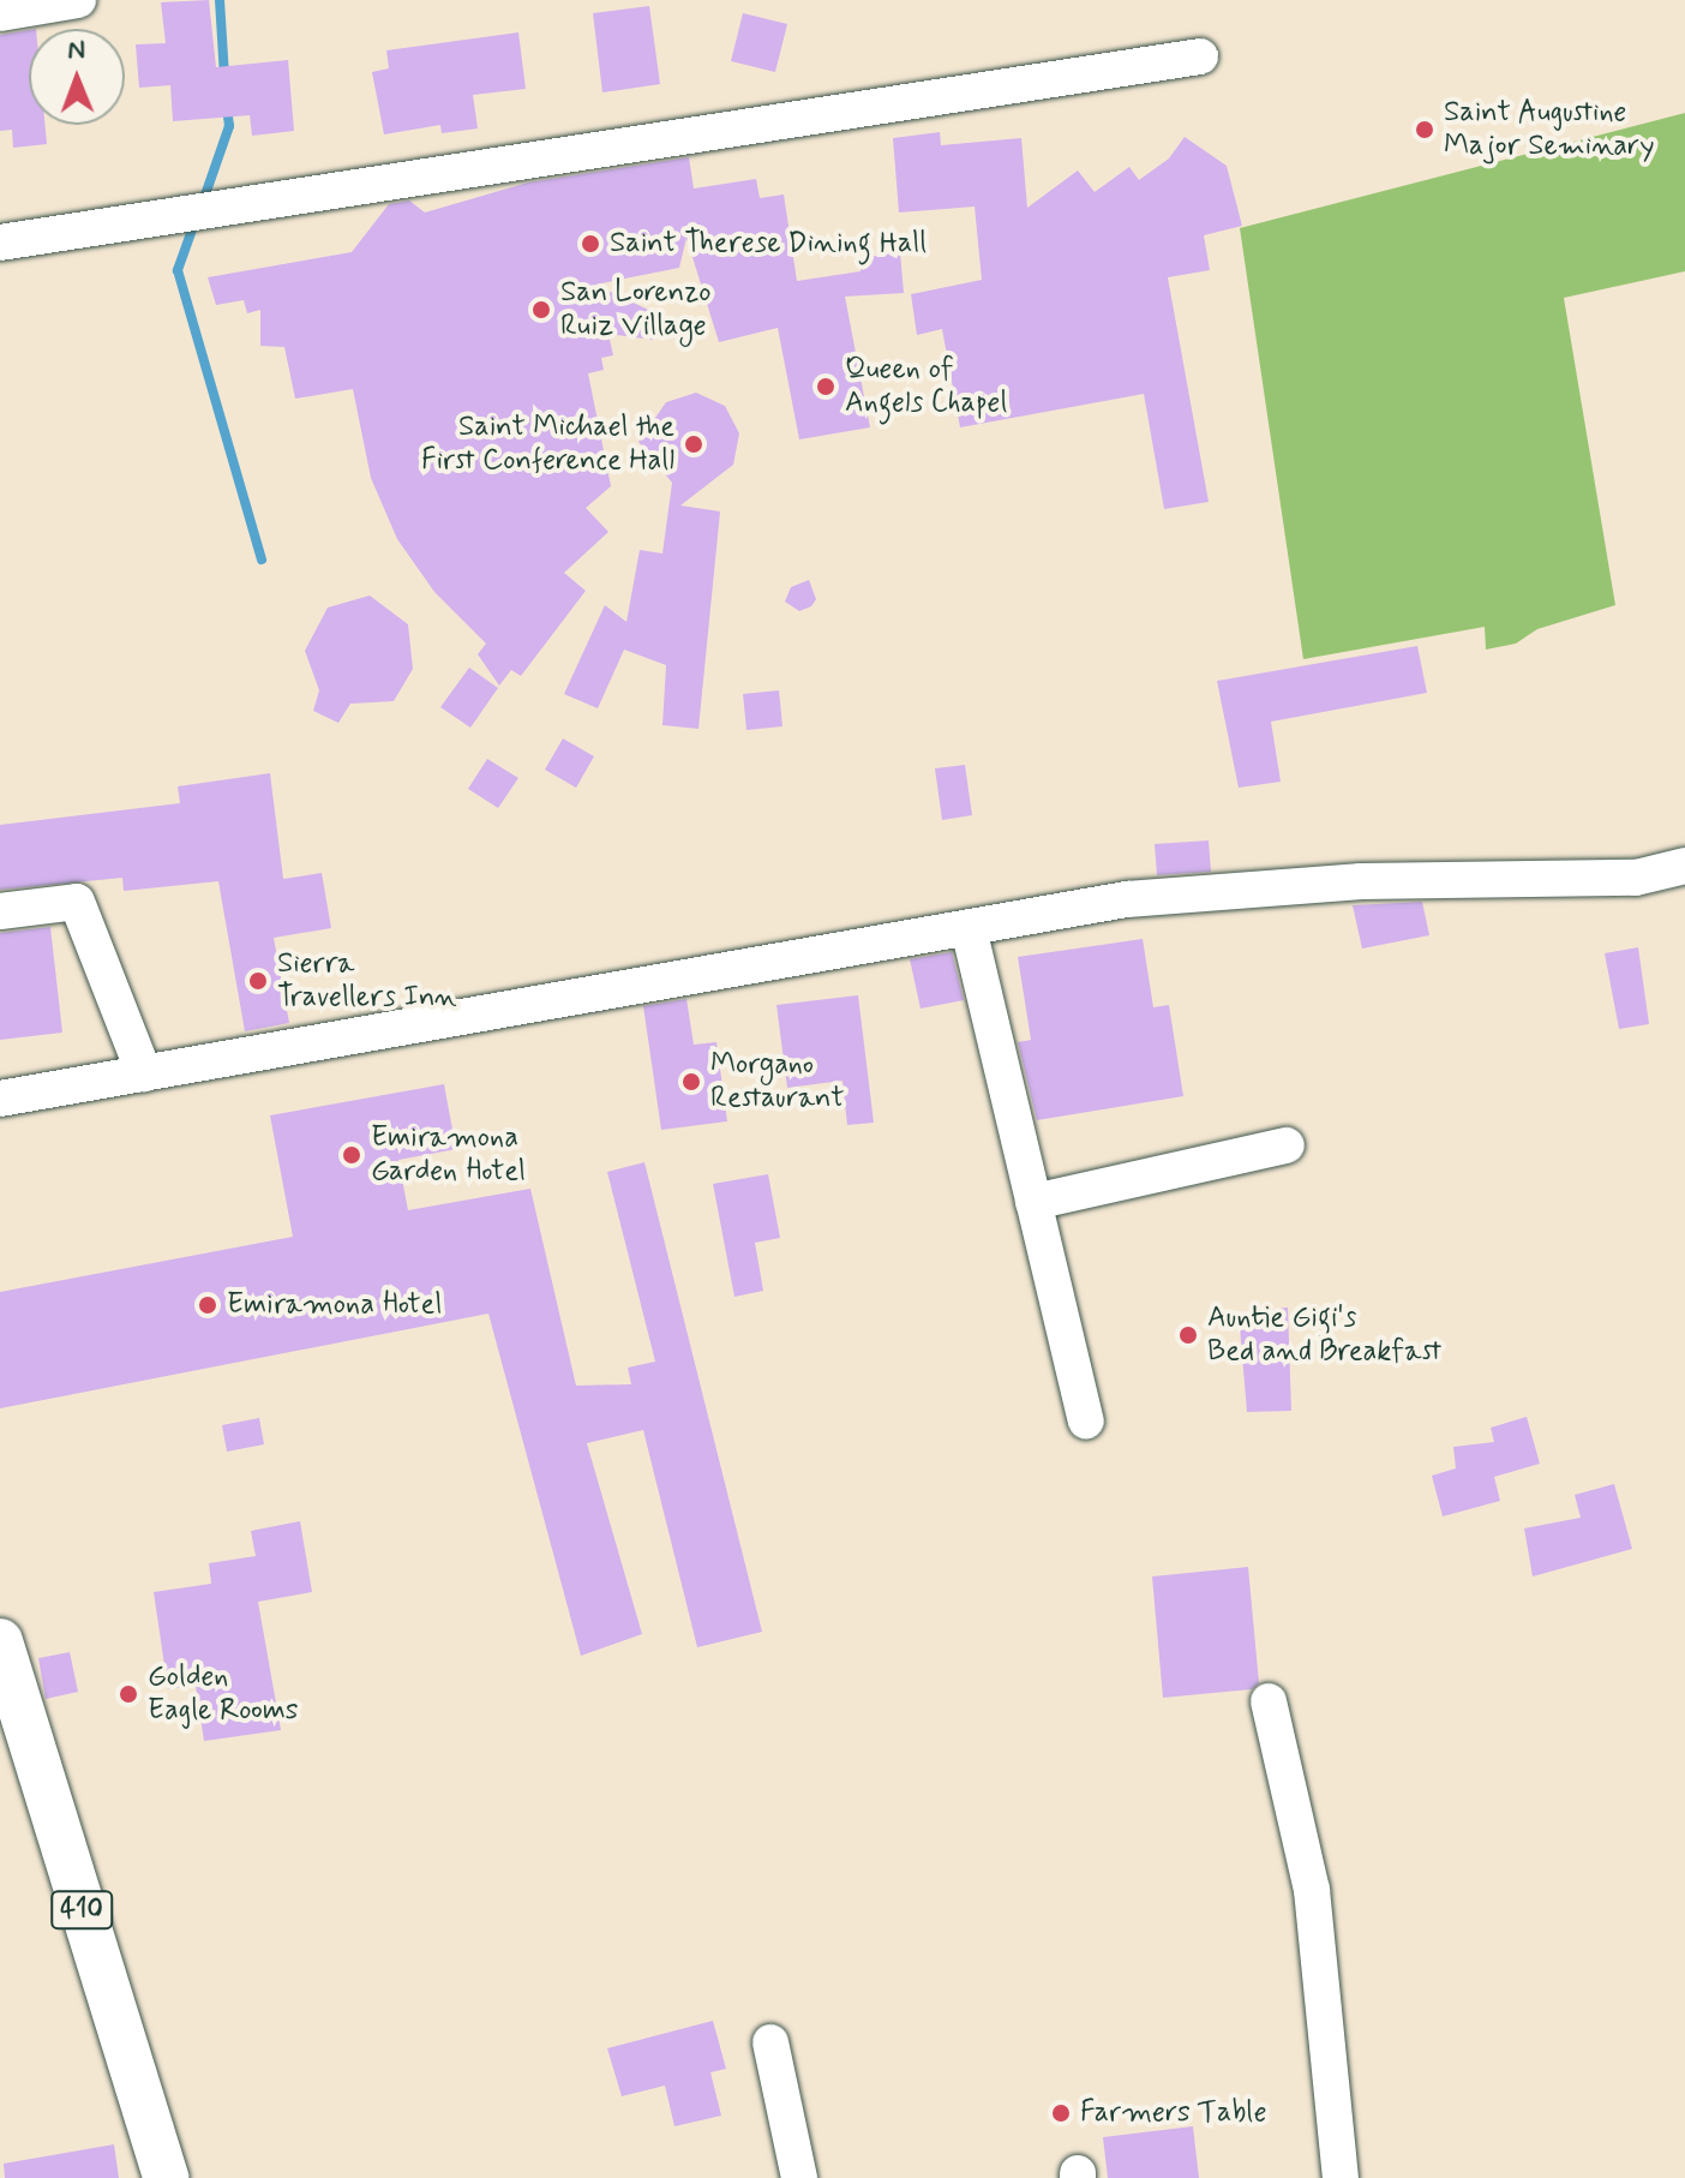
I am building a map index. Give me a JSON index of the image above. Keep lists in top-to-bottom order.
{
  "streets": {
    "main road": ["410"]
  },
  "places": [
    "Saint Augustine Major Seminary",
    "Saint Therese Dining Hall",
    "San Lorenzo Ruiz Village",
    "Queen of Angels Chapel",
    "Saint Michael the First Conference Hall",
    "Sierra Travellers Inn",
    "Morgano Restaurant",
    "Emiramona Garden Hotel",
    "Emiramona Hotel",
    "Auntie Gigi's Bed and Breakfast",
    "Golden Eagle Rooms",
    "Farmers Table"
  ],
  "north": "top"
}
